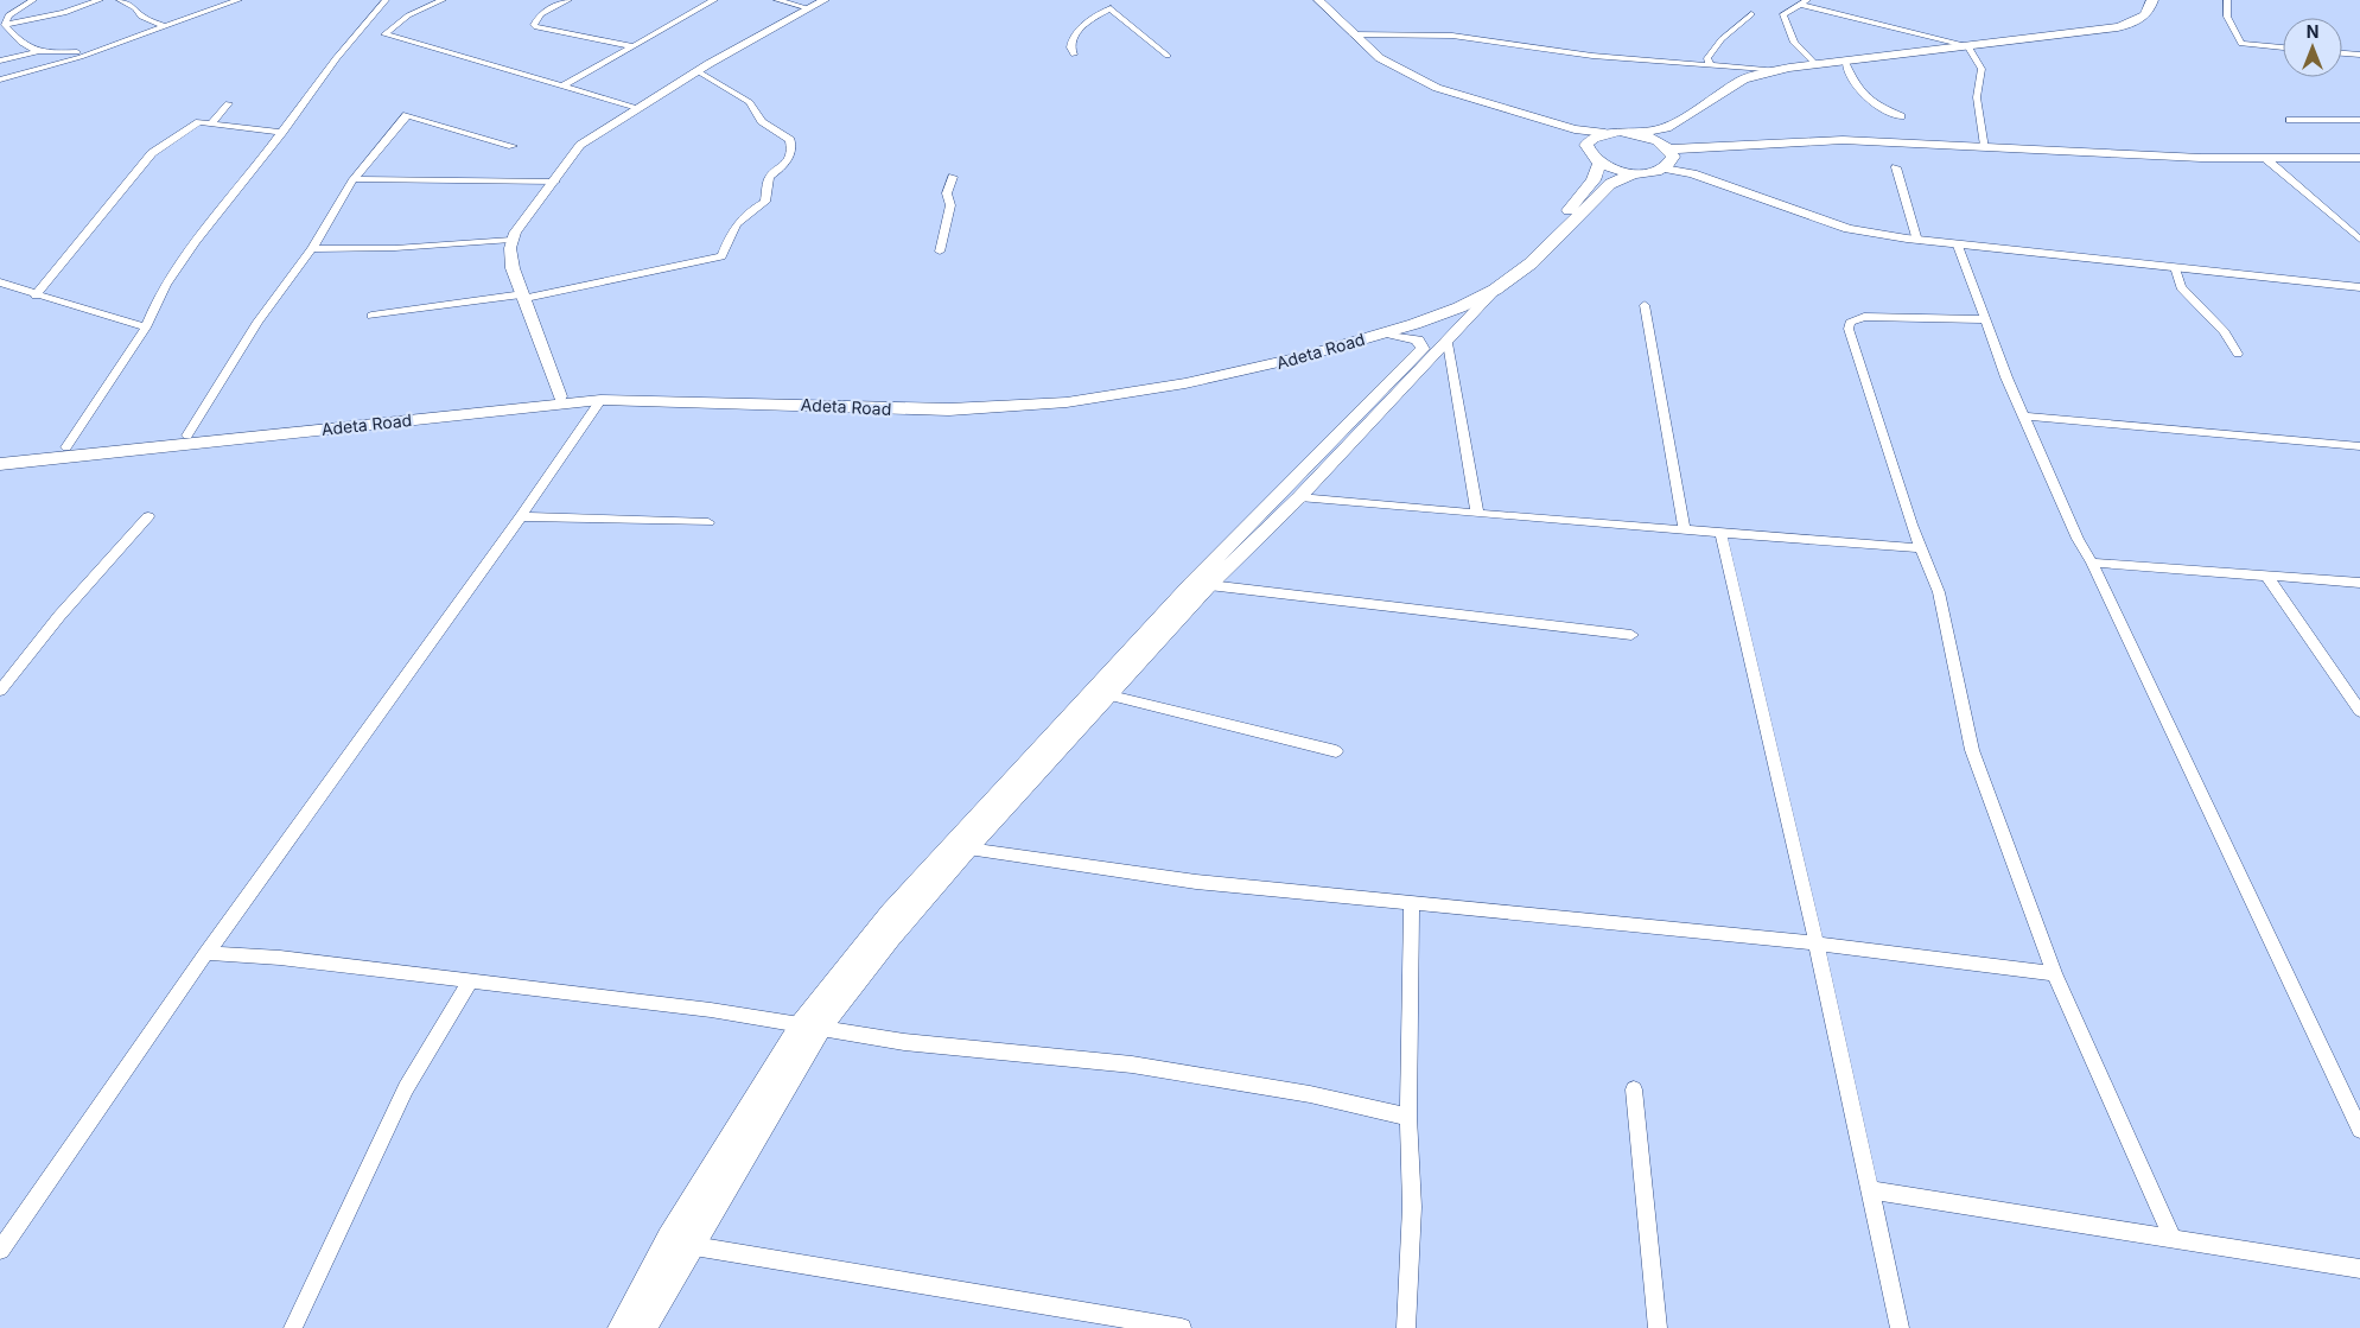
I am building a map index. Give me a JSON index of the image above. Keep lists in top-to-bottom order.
{
  "streets": {
    "main road": ["Adeta Road"]
  },
  "north": "top"
}
